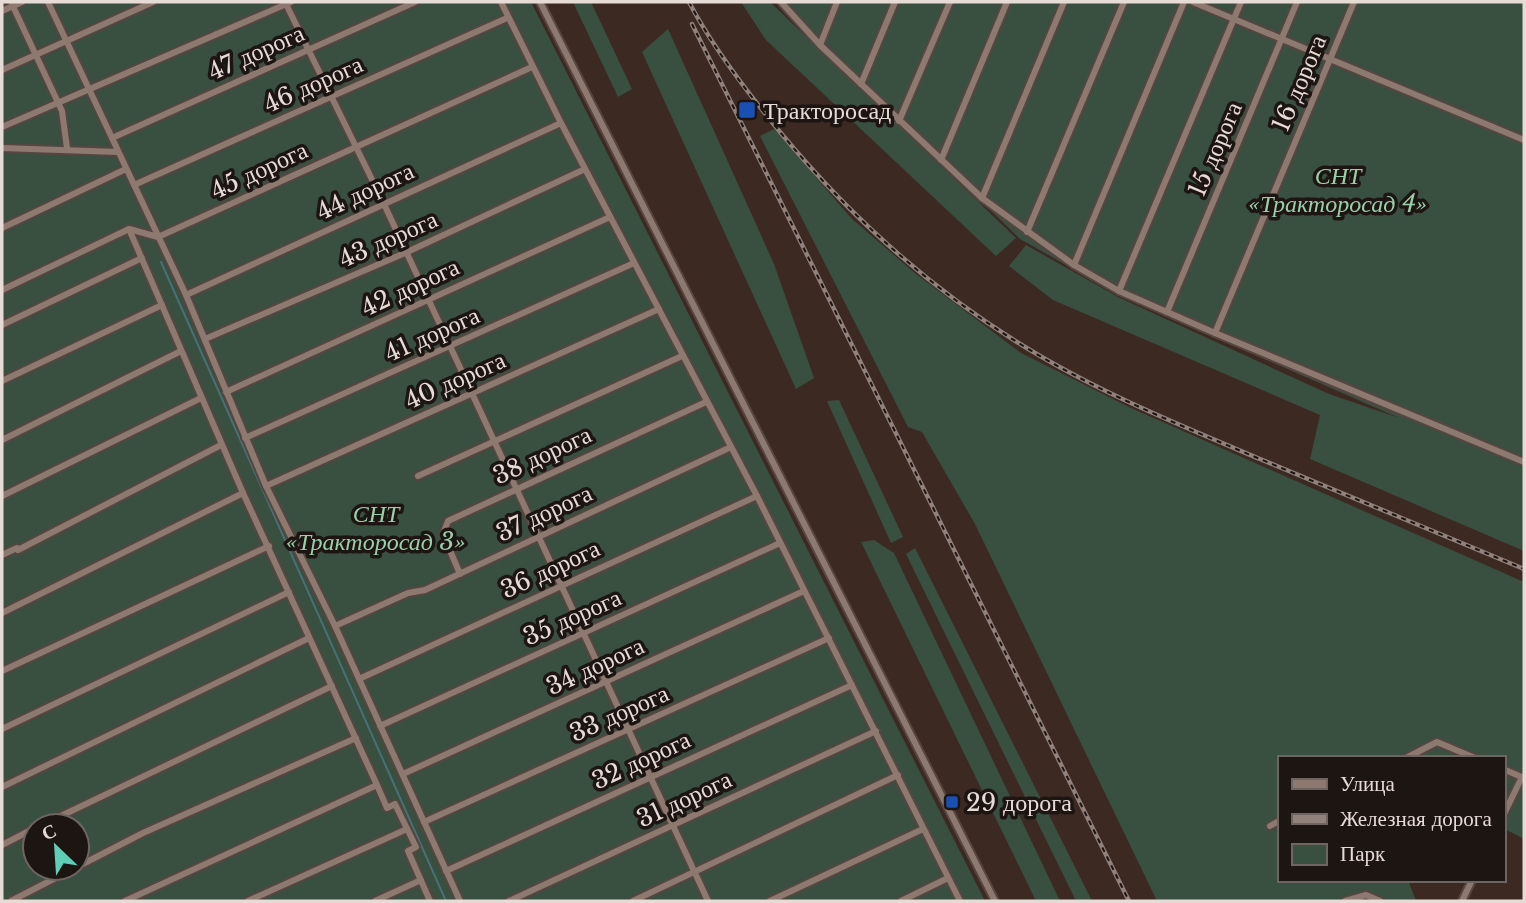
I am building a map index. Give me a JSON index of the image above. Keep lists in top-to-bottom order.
{
  "streets": {
    "street": [
      "47 дорога",
      "16 дорога",
      "46 дорога",
      "15 дорога",
      "45 дорога",
      "44 дорога",
      "43 дорога",
      "42 дорога",
      "41 дорога",
      "40 дорога",
      "38 дорога",
      "37 дорога",
      "36 дорога",
      "35 дорога",
      "34 дорога",
      "33 дорога",
      "32 дорога",
      "31 дорога"
    ]
  },
  "crossings": [
    ["38 дорога", "37 дорога"]
  ],
  "parks": ["СНТ «Тракторосад 4»", "СНТ «Тракторосад 3»"],
  "places": {
    "transit": ["Тракторосад", "29 дорога"]
  },
  "legend": ["Улица", "Железная дорога", "Парк"],
  "north": "top left"
}
